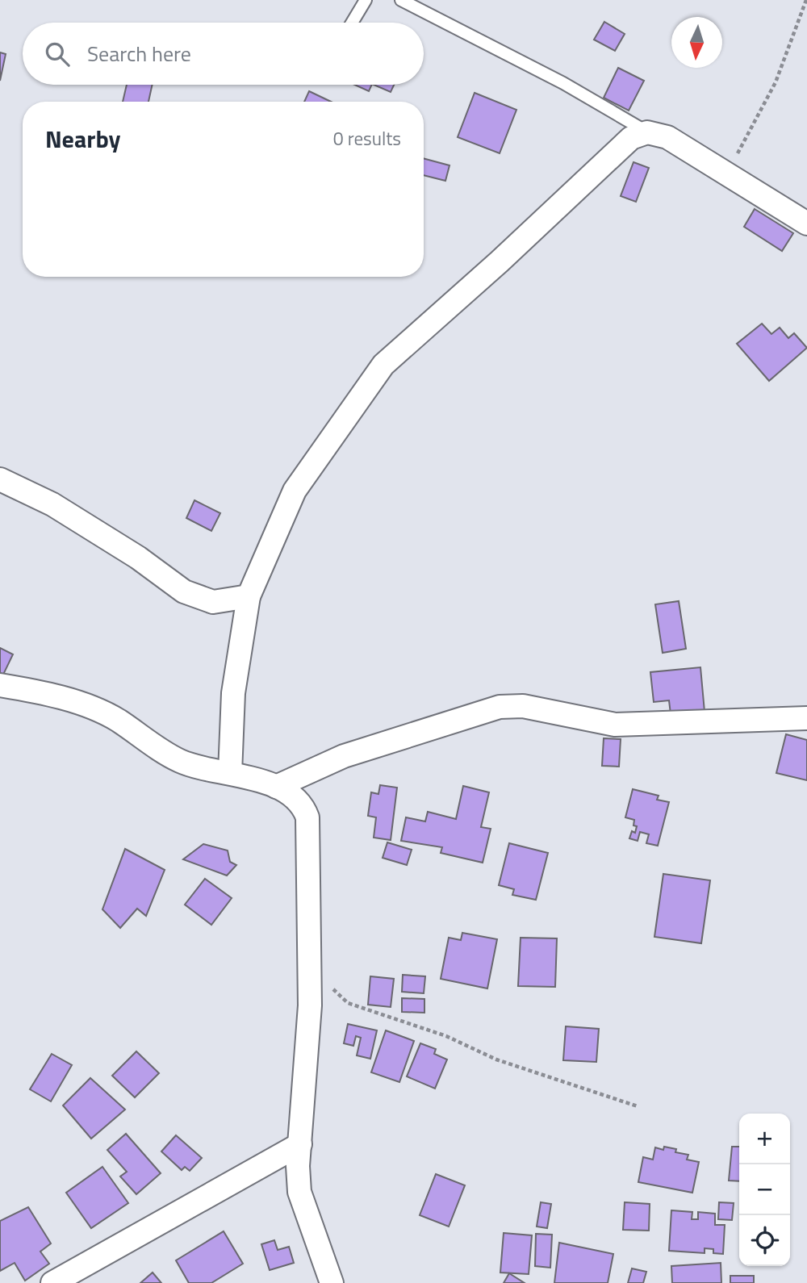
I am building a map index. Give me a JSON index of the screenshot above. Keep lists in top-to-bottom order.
{
  "north": "bottom",
  "page": {
    "search": "Search here",
    "heading": ["Nearby", "0 results"],
    "map_buttons": ["+", "−"]
  }
}
